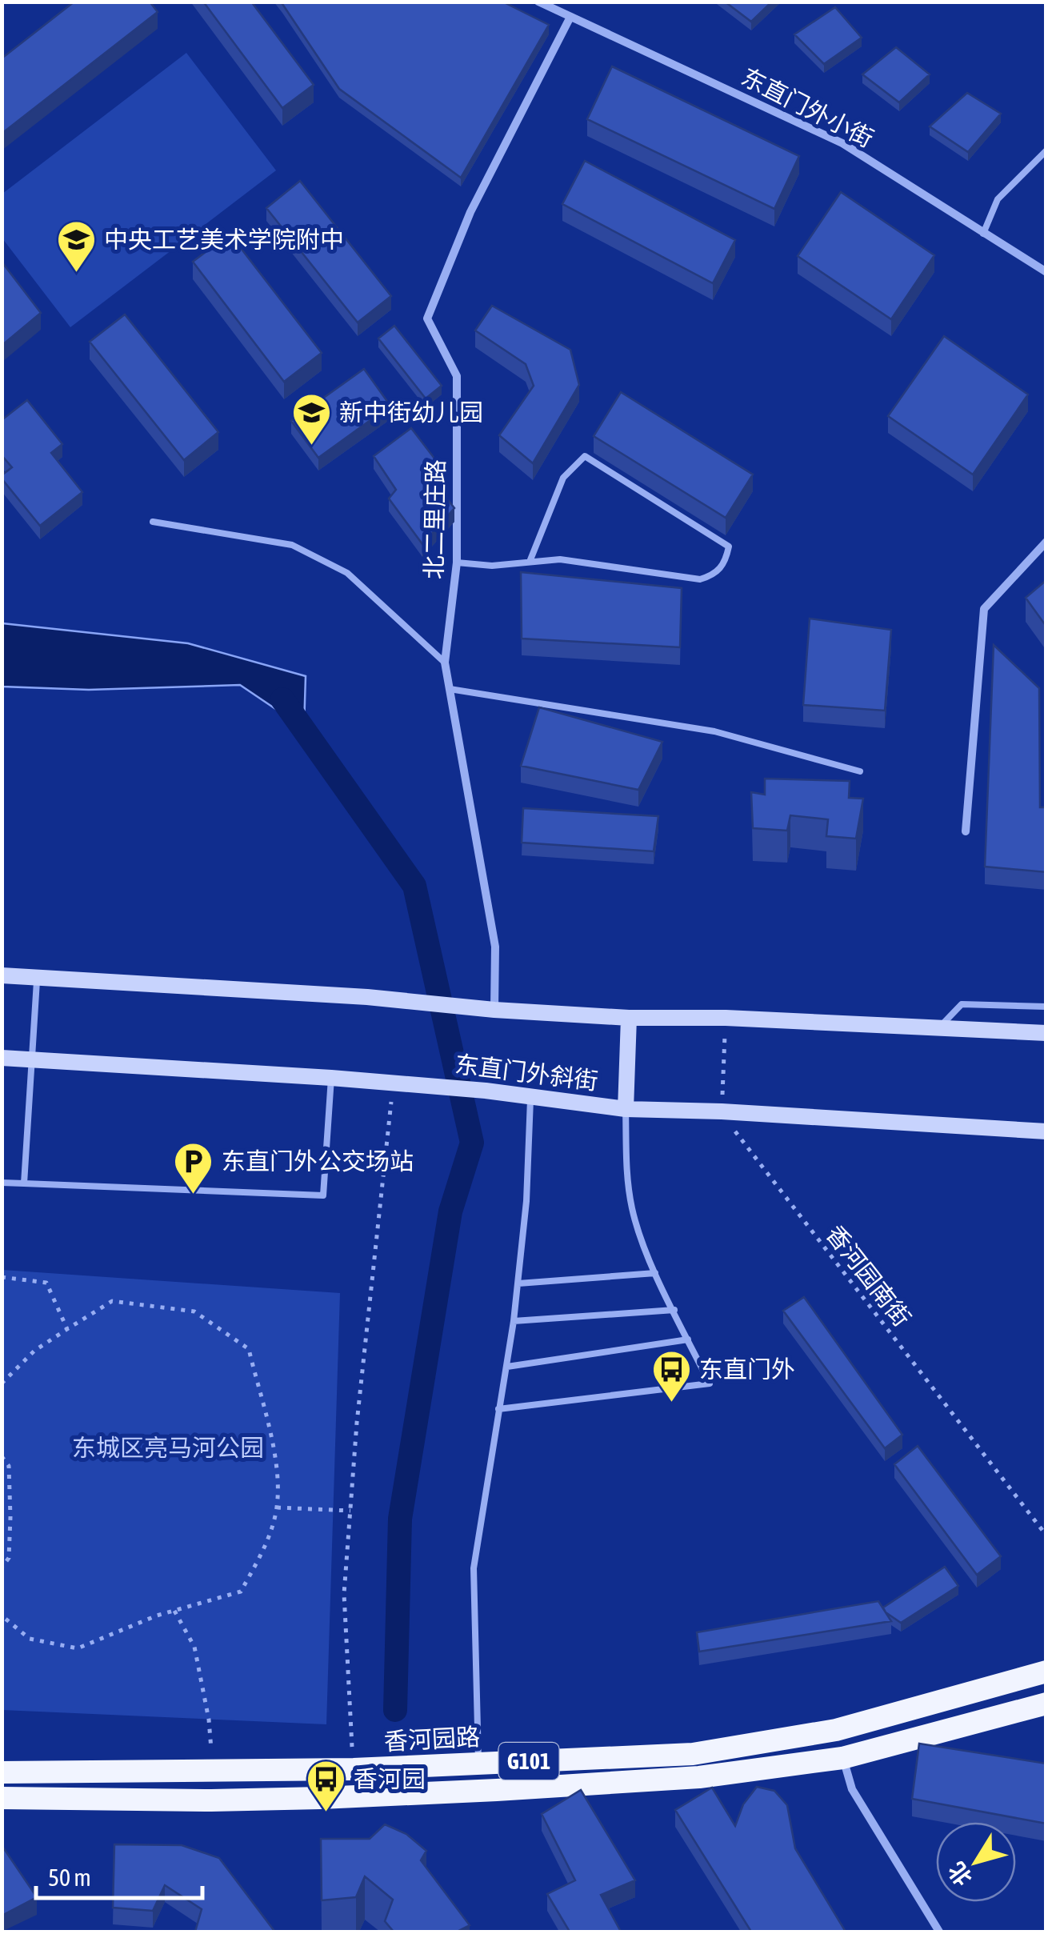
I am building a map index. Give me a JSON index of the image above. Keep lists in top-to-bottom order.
{
  "streets": {
    "highway": ["香河园路", "G101"],
    "main road": ["东直门外斜街"],
    "street": ["东直门外小街", "北二里庄路"],
    "path": ["香河园南街"]
  },
  "crossings": [
    ["东直门外小街", "北二里庄路"],
    ["东直门外斜街", "香河园南街"]
  ],
  "parks": ["东城区亮马河公园"],
  "places": {
    "school or university": ["中央工艺美术学院附中", "新中街幼儿园"],
    "parking": ["东直门外公交场站"],
    "bus stop": ["东直门外", "香河园"]
  },
  "scale_bar": "50 m",
  "north": "bottom left"
}
